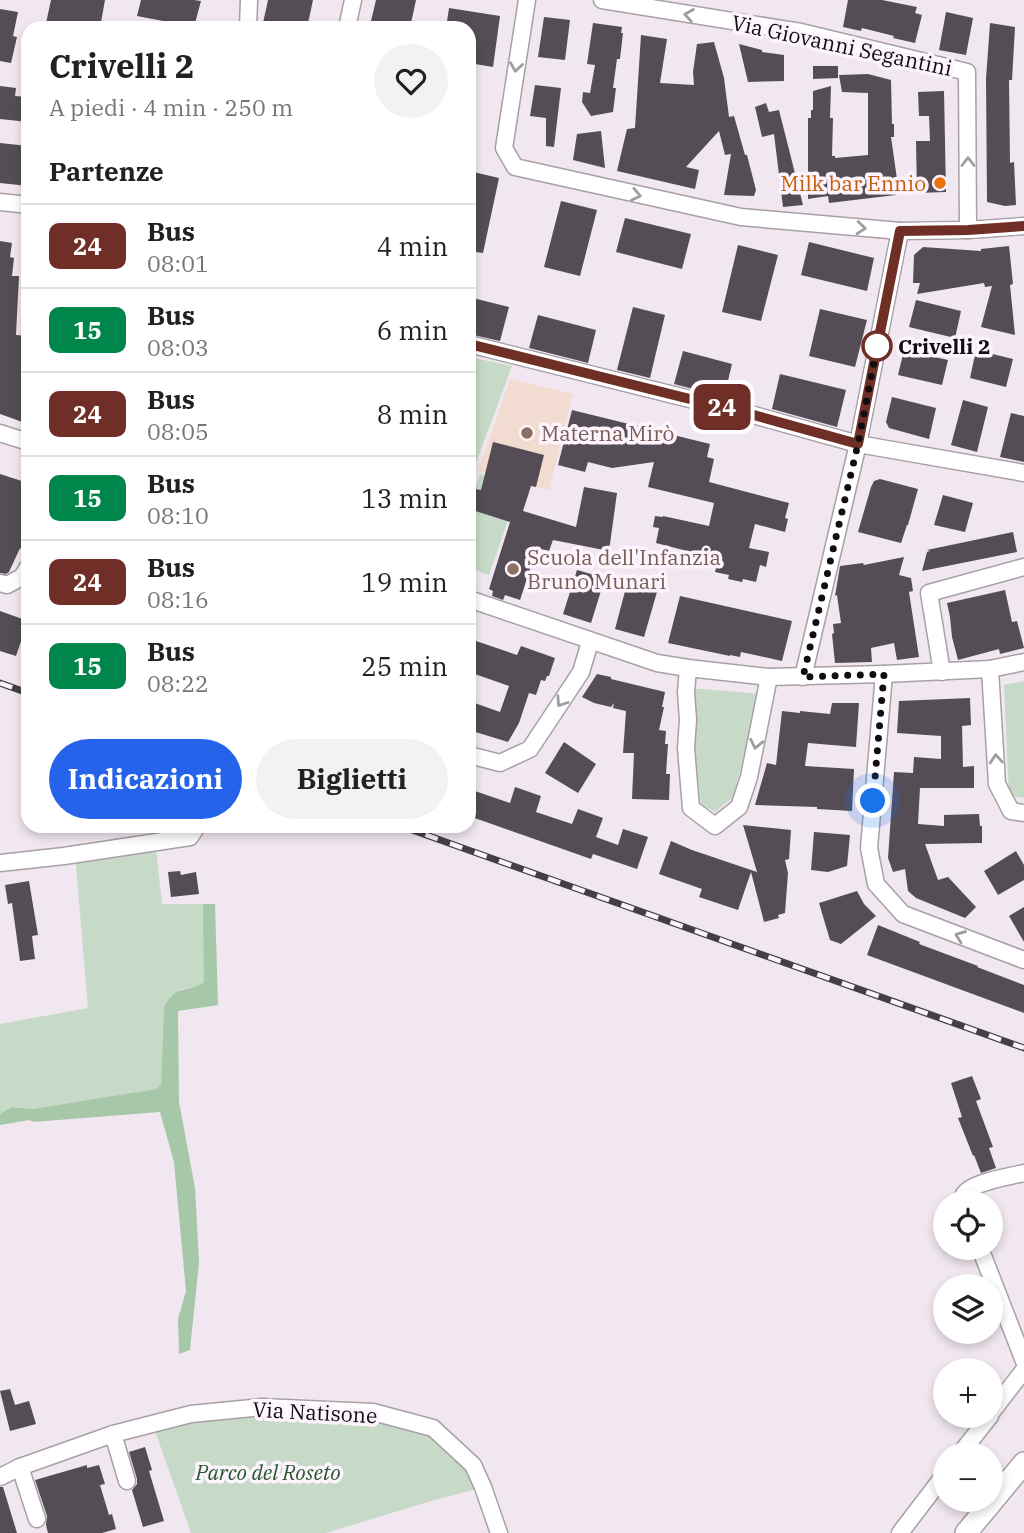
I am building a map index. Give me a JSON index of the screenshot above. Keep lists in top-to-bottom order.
{
  "streets": {
    "street": ["Via Giovanni Segantini", "Via Natisone"]
  },
  "one_way": ["Via Giovanni Segantini"],
  "parks": ["Parco del Roseto"],
  "places": [
    "Milk bar Ennio",
    "Crivelli 2",
    "Materna Mirò",
    "Scuola dell'Infanzia Bruno Munari"
  ],
  "lines": ["bus line 24"],
  "page": {
    "on_map": "24",
    "heading": [
      ["Crivelli 2", "A piedi · 4 min · 250 m"],
      "Partenze"
    ],
    "list": [
      {
        "mark": "24",
        "name": "Bus",
        "note": "08:01",
        "value": "4 min"
      },
      {
        "mark": "15",
        "name": "Bus",
        "note": "08:03",
        "value": "6 min"
      },
      {
        "mark": "24",
        "name": "Bus",
        "note": "08:05",
        "value": "8 min"
      },
      {
        "mark": "15",
        "name": "Bus",
        "note": "08:10",
        "value": "13 min"
      },
      {
        "mark": "24",
        "name": "Bus",
        "note": "08:16",
        "value": "19 min"
      },
      {
        "mark": "15",
        "name": "Bus",
        "note": "08:22",
        "value": "25 min"
      }
    ],
    "buttons": ["Indicazioni", "Biglietti"],
    "map_buttons": ["+", "−"]
  }
}
